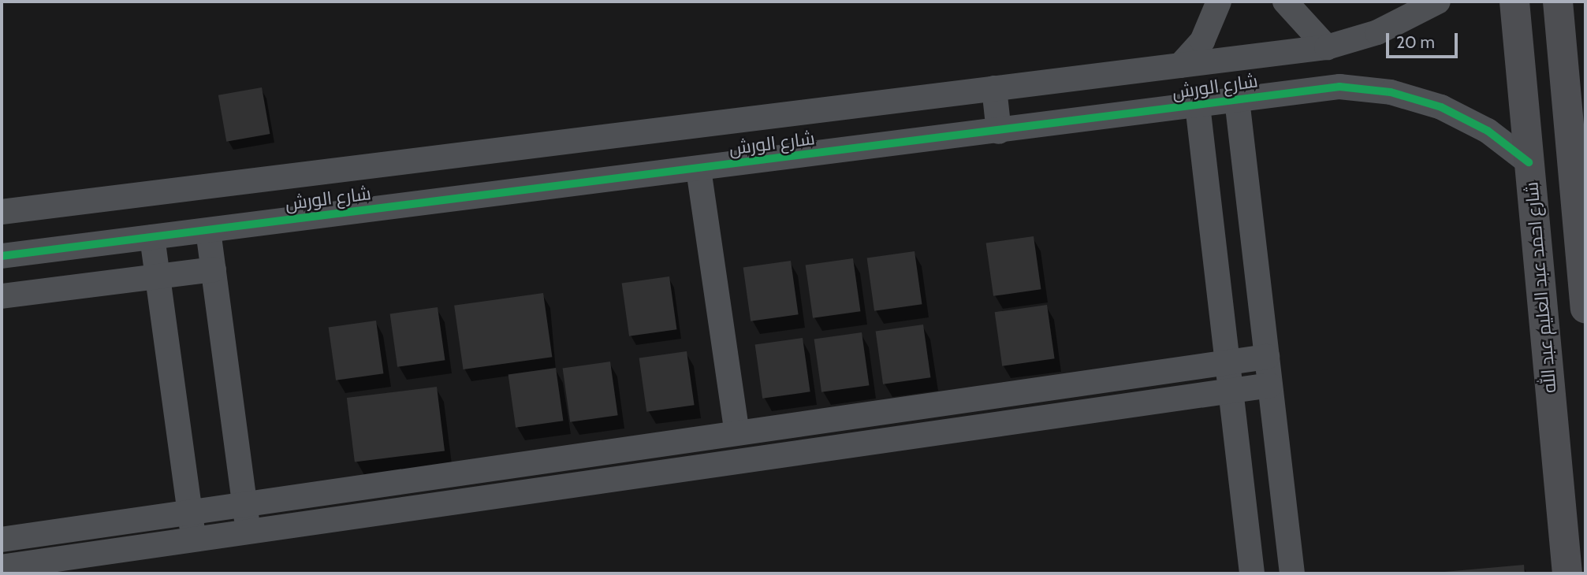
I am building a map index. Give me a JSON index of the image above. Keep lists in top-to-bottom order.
{
  "streets": {
    "street": ["شارع الورش", "شارع احمد عبد العليم عبد الله"]
  },
  "crossings": [
    ["شارع الورش", "شارع احمد عبد العليم عبد الله"]
  ],
  "scale_bar": "20 m"
}
